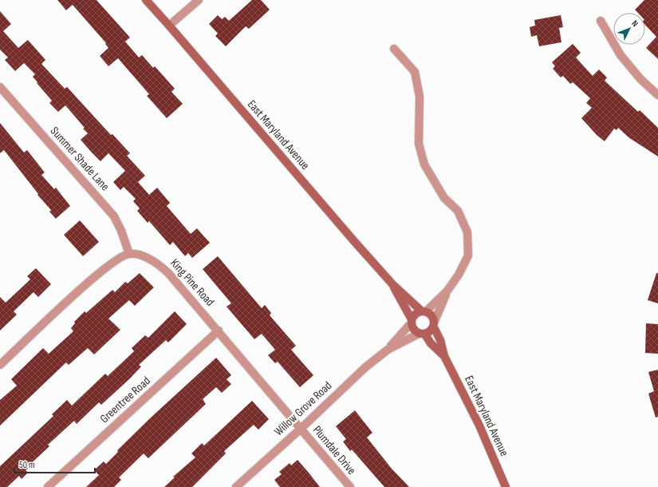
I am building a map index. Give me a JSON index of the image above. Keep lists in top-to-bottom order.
{
  "streets": {
    "street": [
      "East Maryland Avenue",
      "Summer Shade Lane",
      "King Pine Road",
      "Greentree Road",
      "Willow Grove Road",
      "Plumdale Drive"
    ]
  },
  "crossings": [
    ["East Maryland Avenue", "Willow Grove Road"],
    ["Summer Shade Lane", "King Pine Road"],
    ["King Pine Road", "Greentree Road"],
    ["King Pine Road", "Willow Grove Road"],
    ["King Pine Road", "Plumdale Drive"],
    ["Willow Grove Road", "Plumdale Drive"]
  ],
  "scale_bar": "50 m",
  "north": "top right"
}
